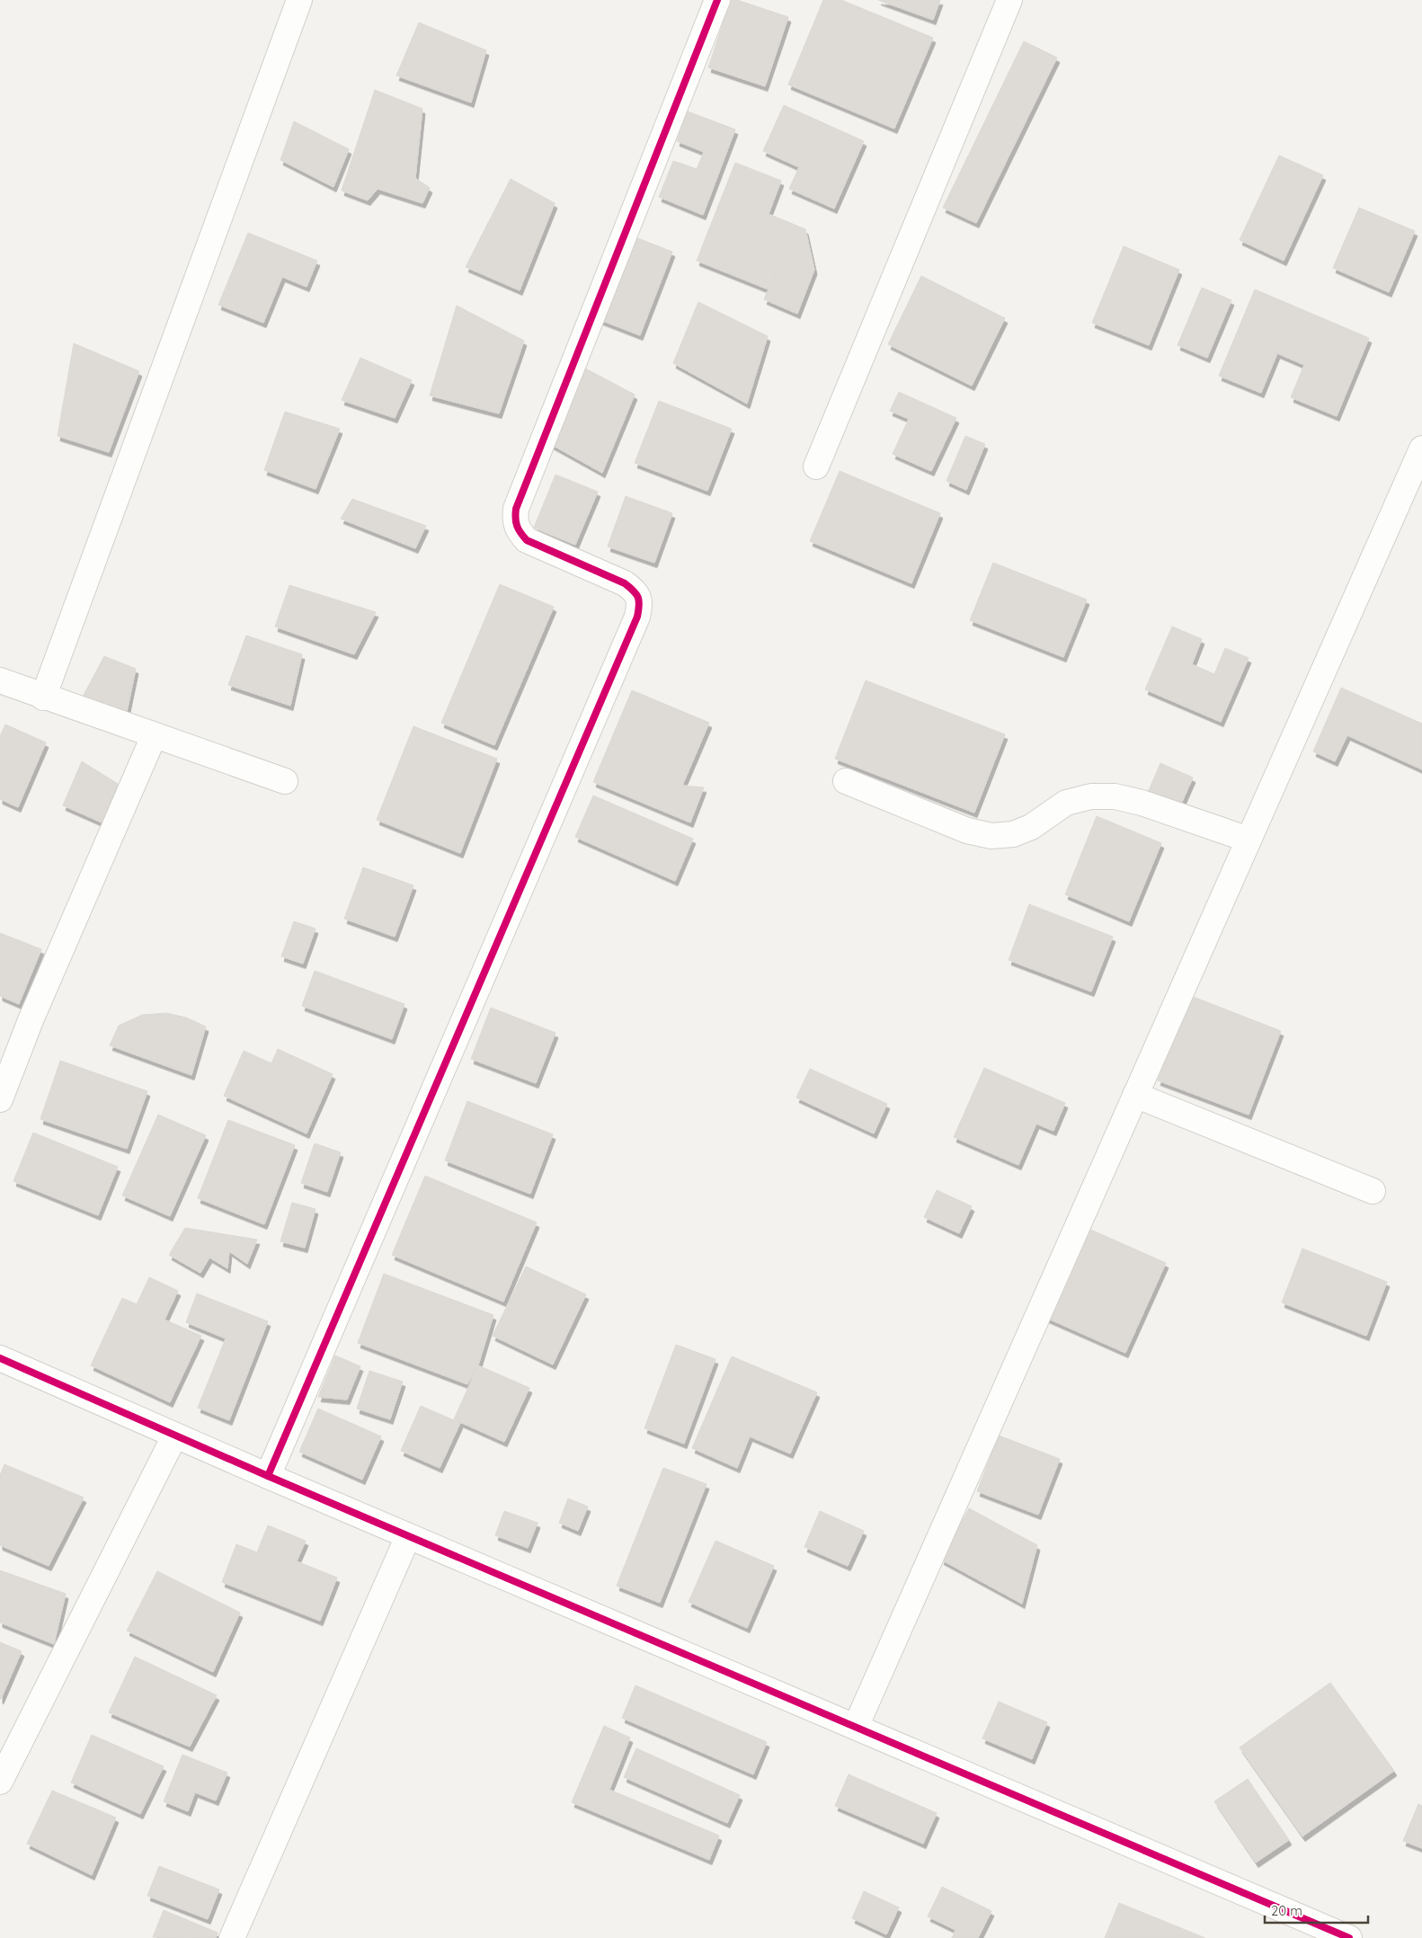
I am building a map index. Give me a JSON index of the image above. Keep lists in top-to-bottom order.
{
  "scale_bar": "20 m"
}
